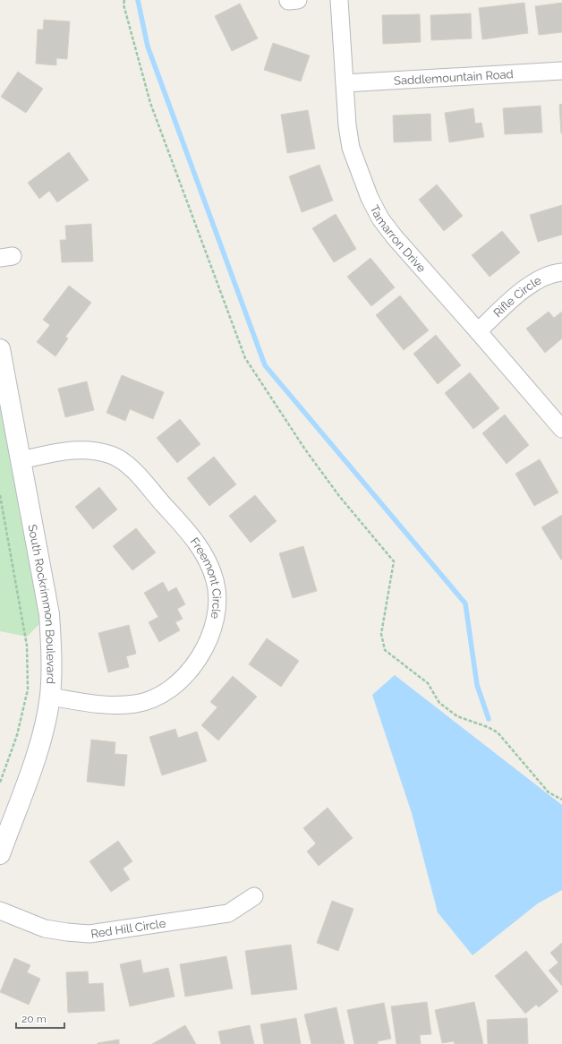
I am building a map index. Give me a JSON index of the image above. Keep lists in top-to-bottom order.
{
  "streets": {
    "main road": ["South Rockrimmon Boulevard"],
    "street": [
      "Saddlemountain Road",
      "Tamarron Drive",
      "Rifle Circle",
      "Freemont Circle",
      "Red Hill Circle"
    ]
  },
  "crossings": [
    ["Saddlemountain Road", "Tamarron Drive"],
    ["Tamarron Drive", "Rifle Circle"],
    ["Freemont Circle", "South Rockrimmon Boulevard"]
  ],
  "scale_bar": "20 m"
}
